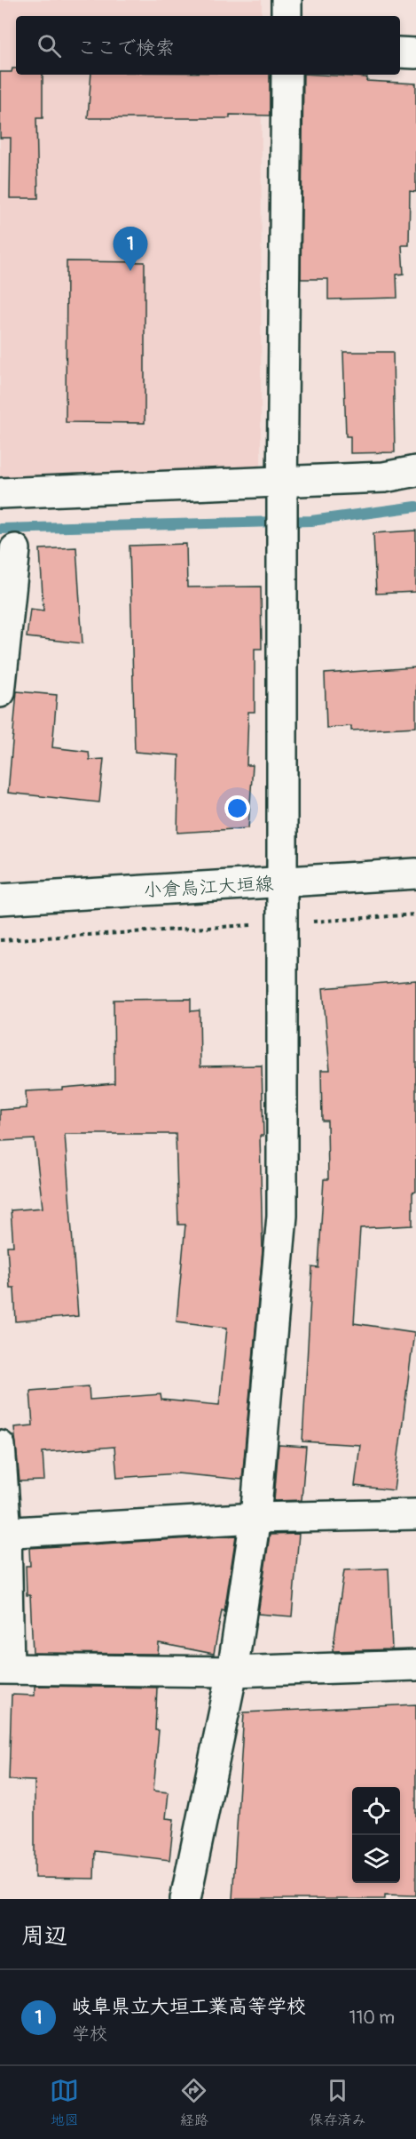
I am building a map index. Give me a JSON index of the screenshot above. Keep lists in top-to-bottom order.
{
  "streets": {
    "street": ["小倉烏江大垣線"]
  },
  "page": {
    "search": "ここで検索",
    "pins": "1",
    "heading": "周辺",
    "list": [
      {
        "mark": "1",
        "name": "岐阜県立大垣工業高等学校",
        "note": "学校",
        "value": "110 m"
      }
    ],
    "nav": ["地図", "経路", "保存済み"]
  }
}
